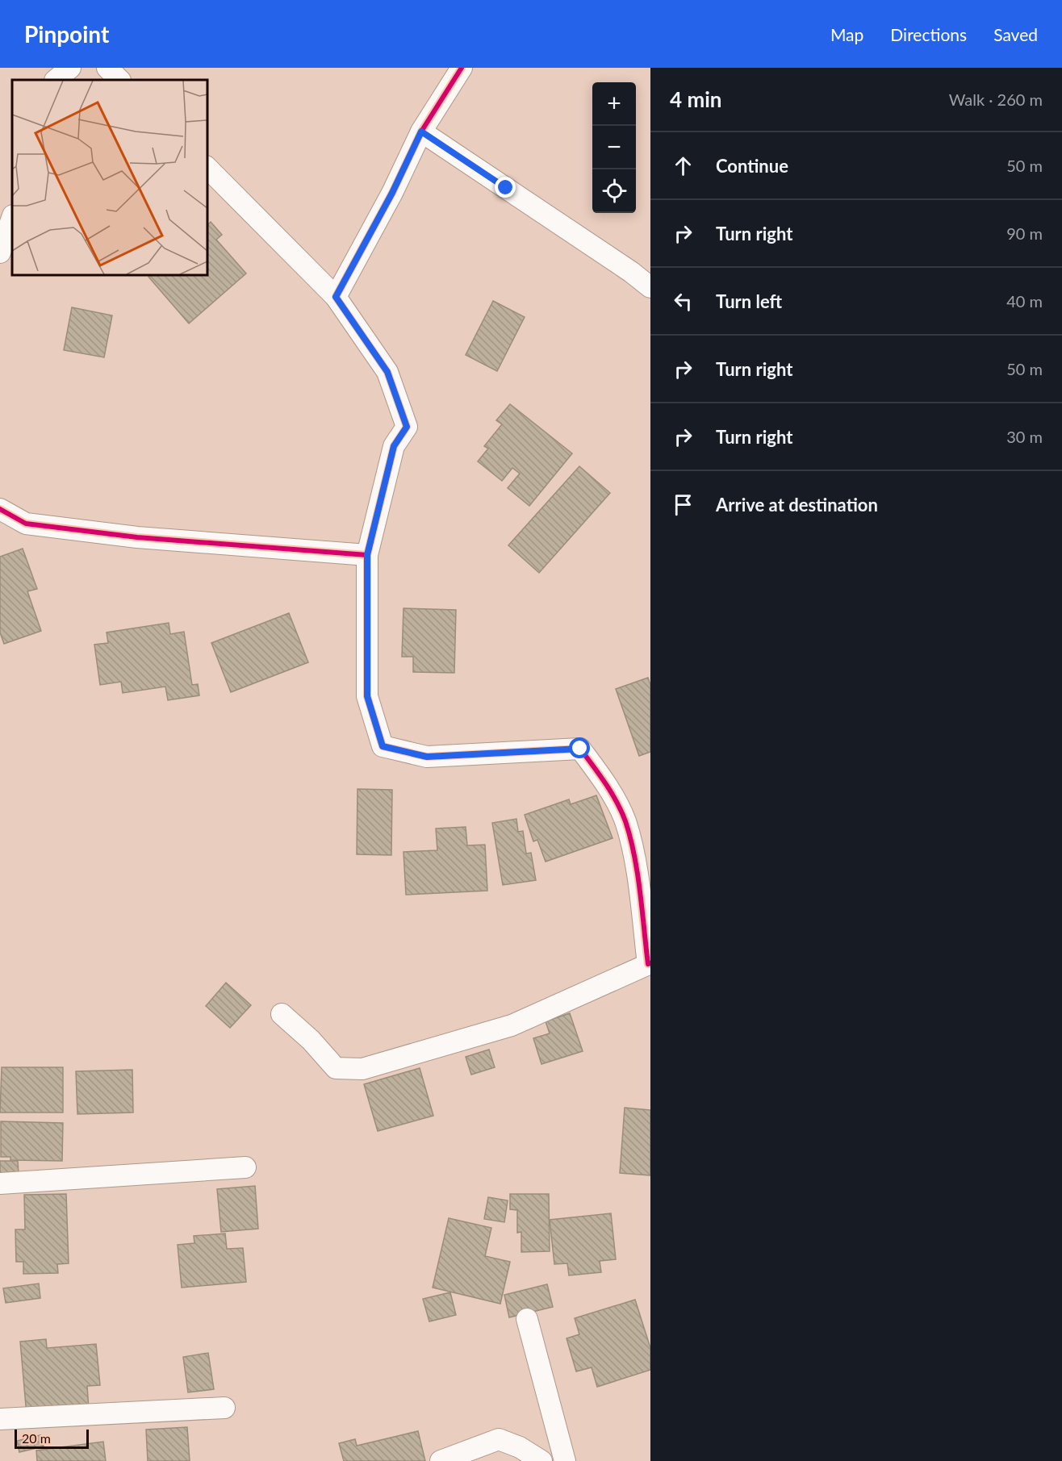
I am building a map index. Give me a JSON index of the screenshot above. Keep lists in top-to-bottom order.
{
  "scale_bar": "20 m",
  "page": {
    "header": "Pinpoint",
    "nav": ["Map", "Directions", "Saved"],
    "heading": ["4 min", "Walk · 260 m"],
    "map_buttons": ["+", "−"],
    "list": [
      ["Continue", "50 m"],
      ["Turn right", "90 m"],
      ["Turn left", "40 m"],
      ["Turn right", "50 m"],
      ["Turn right", "30 m"],
      "Arrive at destination"
    ],
    "scale": "20 m"
  }
}
